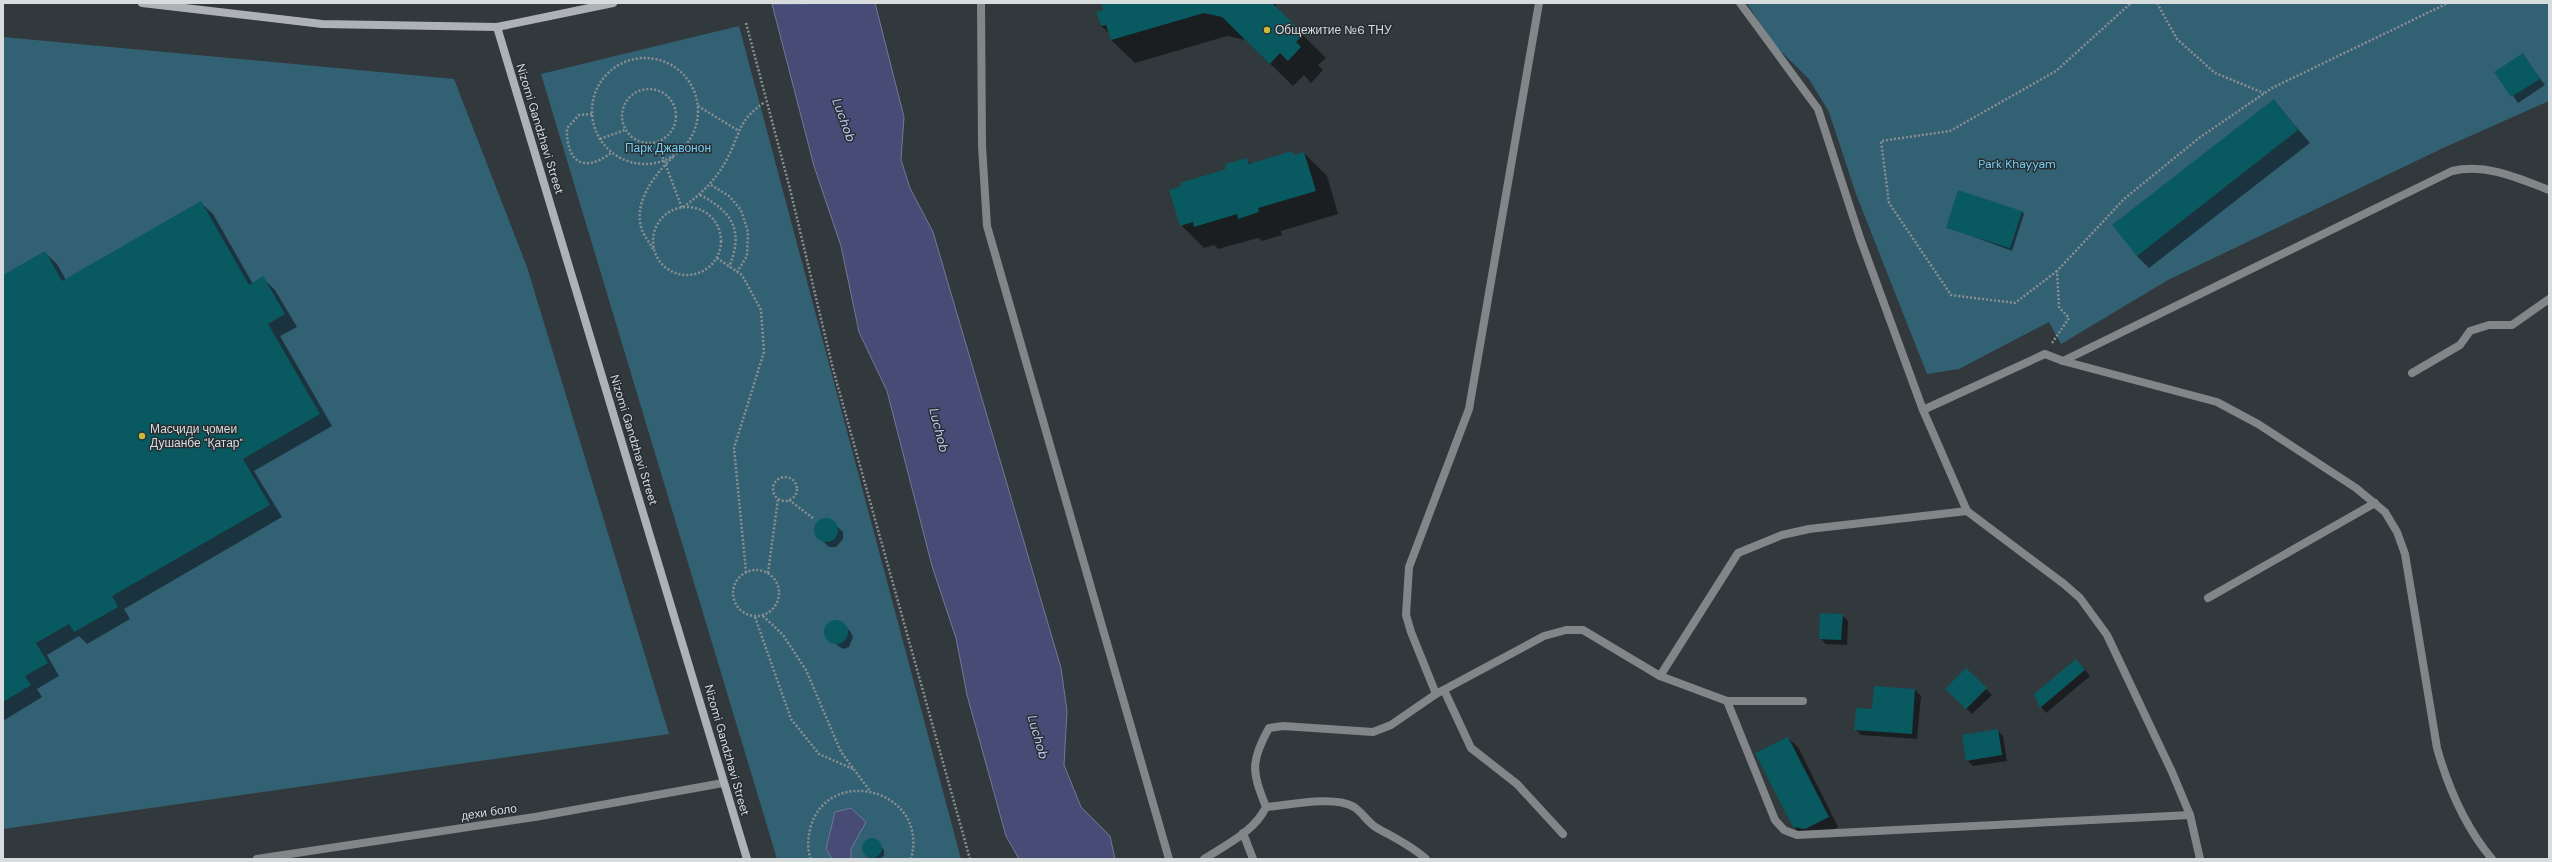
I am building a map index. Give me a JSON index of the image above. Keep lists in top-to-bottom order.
{
  "streets": {
    "street": ["Nizomi Gandzhavi Street", "дехи боло"]
  },
  "crossings": [
    ["Nizomi Gandzhavi Street", "дехи боло"]
  ],
  "water": ["Luchob"],
  "parks": ["Парк Джавонон", "Park Khayyam"],
  "places": ["Общежитие №6 ТНУ", "Масҷиди ҷомеи Душанбе \"Қатар\""]
}
